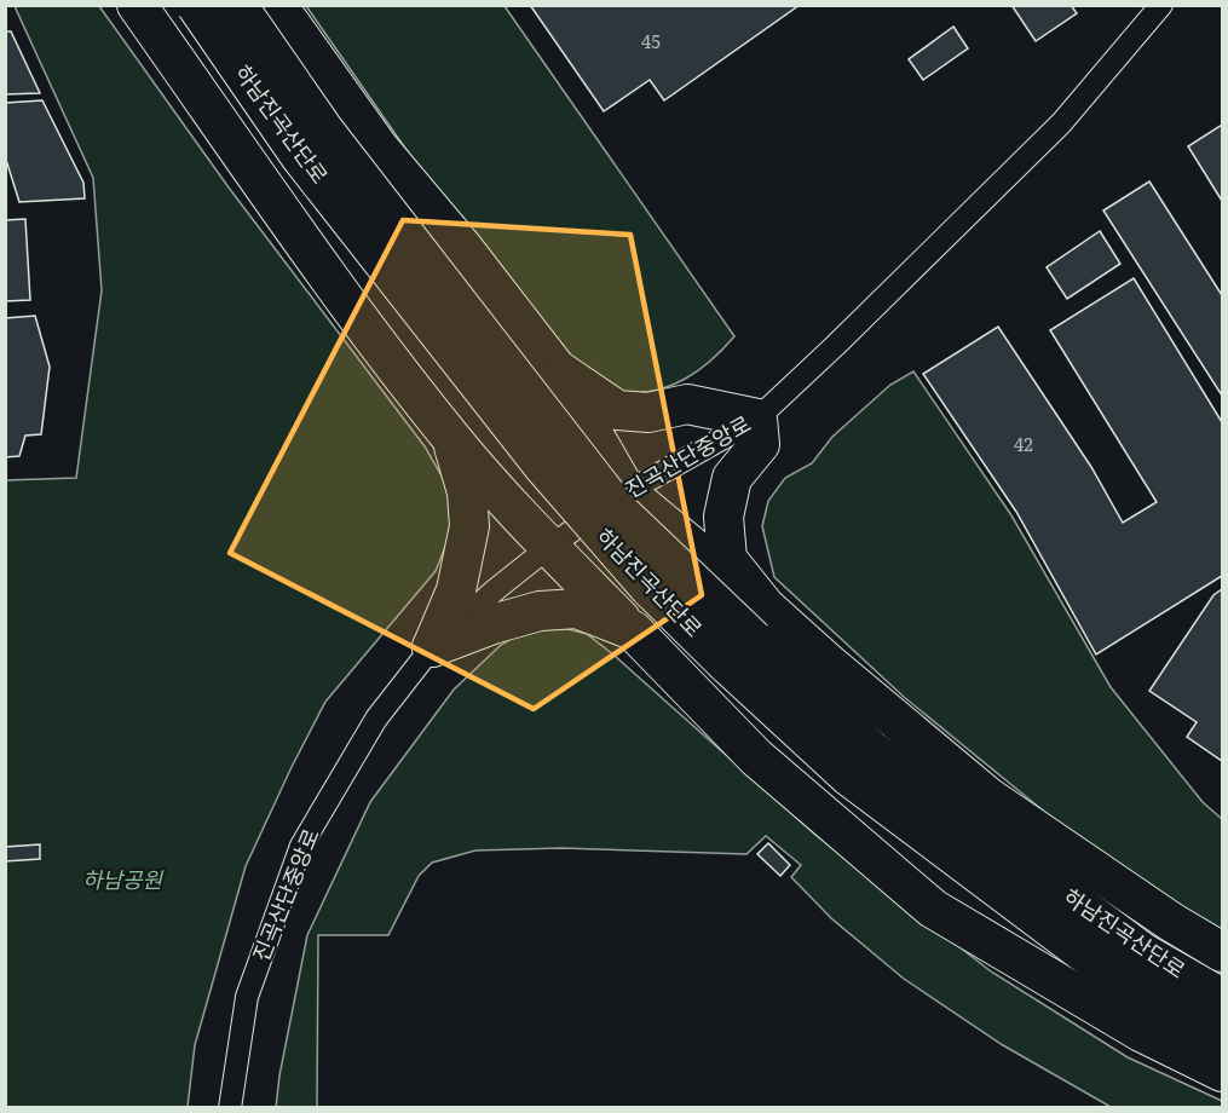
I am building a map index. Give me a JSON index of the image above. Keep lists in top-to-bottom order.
{
  "streets": {
    "highway": ["하남진곡산단로"],
    "street": ["진곡산단중앙로"]
  },
  "parks": ["하남공원"],
  "house_numbers": ["45", "42"]
}
